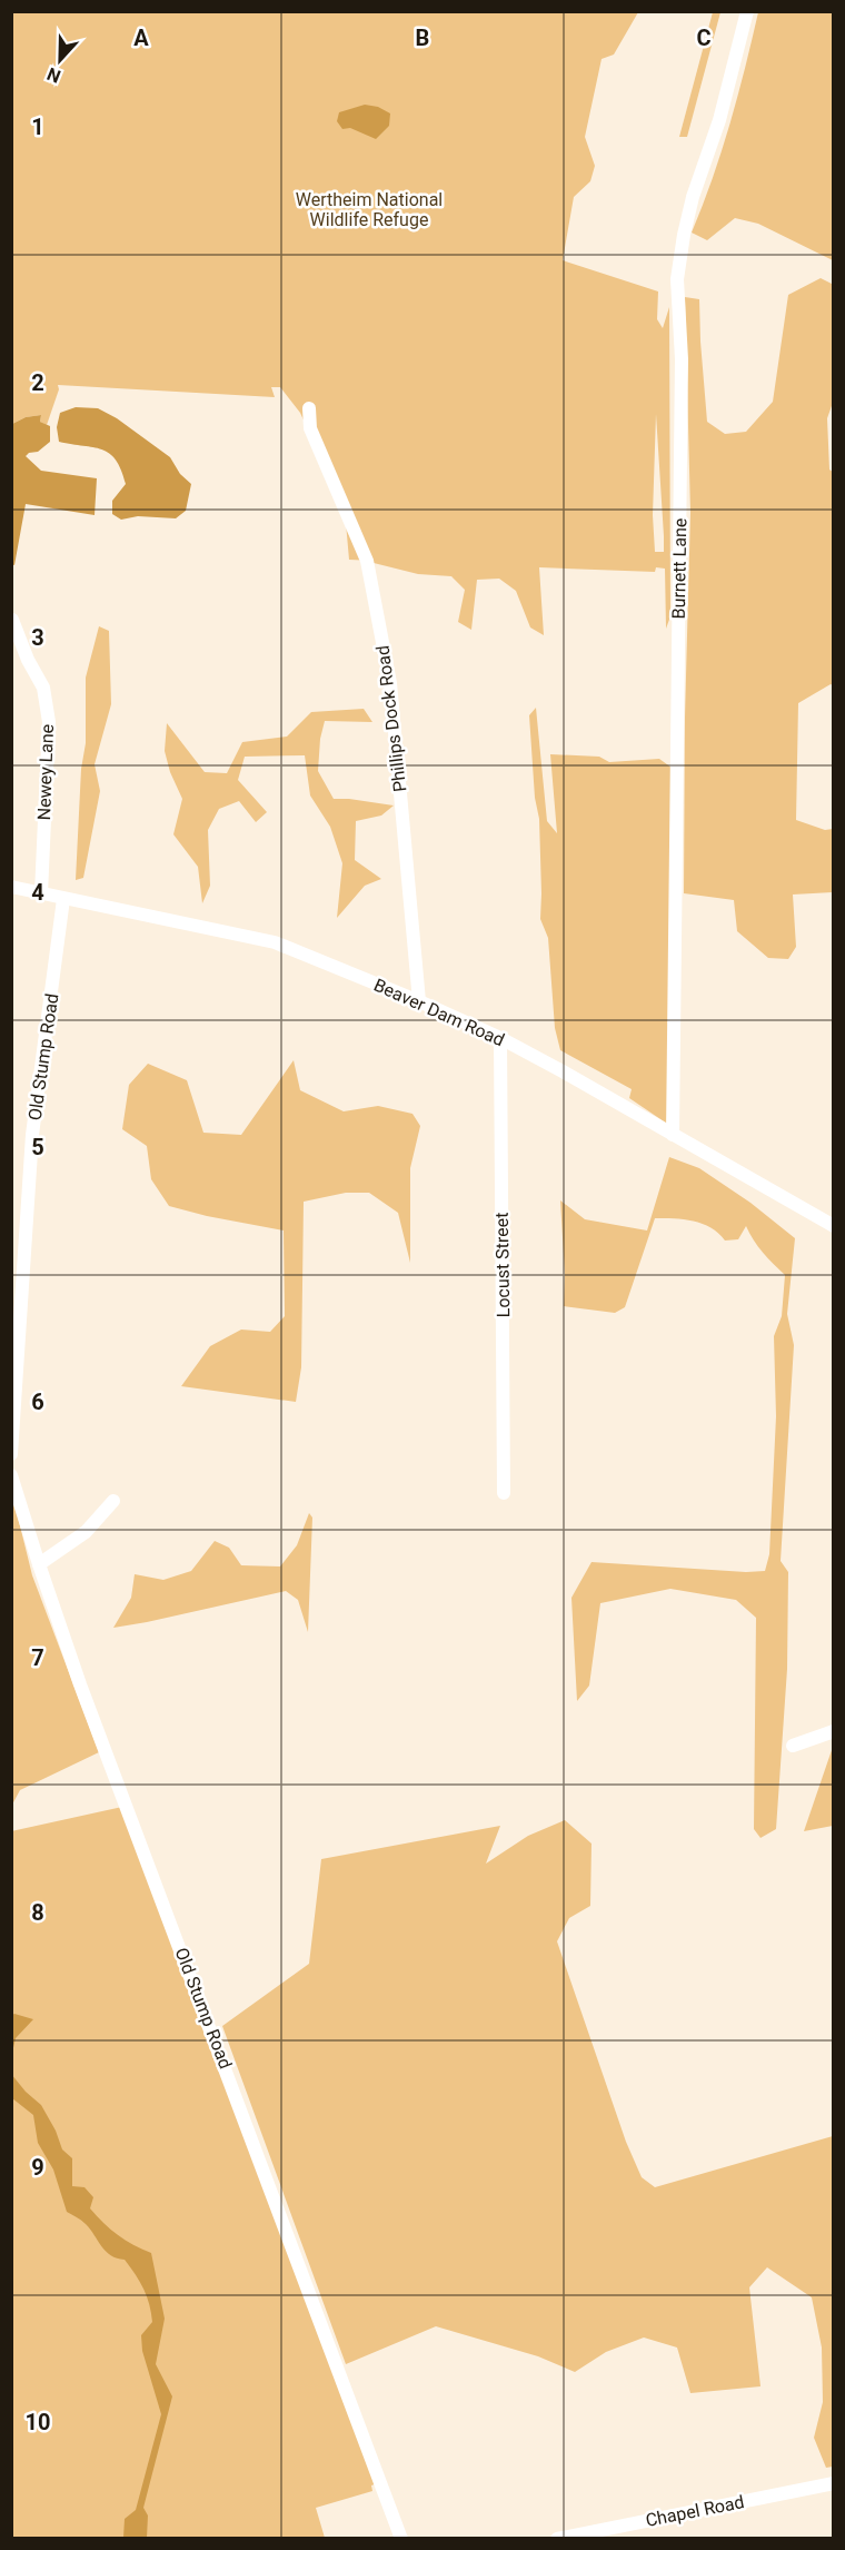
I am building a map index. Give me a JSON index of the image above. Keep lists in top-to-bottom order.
{
  "streets": {
    "street": [
      "Burnett Lane",
      "Phillips Dock Road",
      "Newey Lane",
      "Beaver Dam Road",
      "Old Stump Road",
      "Locust Street",
      "Chapel Road"
    ]
  },
  "crossings": [
    ["Burnett Lane", "Beaver Dam Road"],
    ["Phillips Dock Road", "Beaver Dam Road"],
    ["Newey Lane", "Beaver Dam Road"],
    ["Beaver Dam Road", "Old Stump Road"],
    ["Beaver Dam Road", "Locust Street"]
  ],
  "parks": ["Wertheim National Wildlife Refuge"],
  "north": "bottom",
  "grid": {
    "columns": ["A", "B", "C"],
    "rows": [
      "1",
      "2",
      "3",
      "4",
      "5",
      "6",
      "7",
      "8",
      "9",
      "10"
    ]
  }
}
